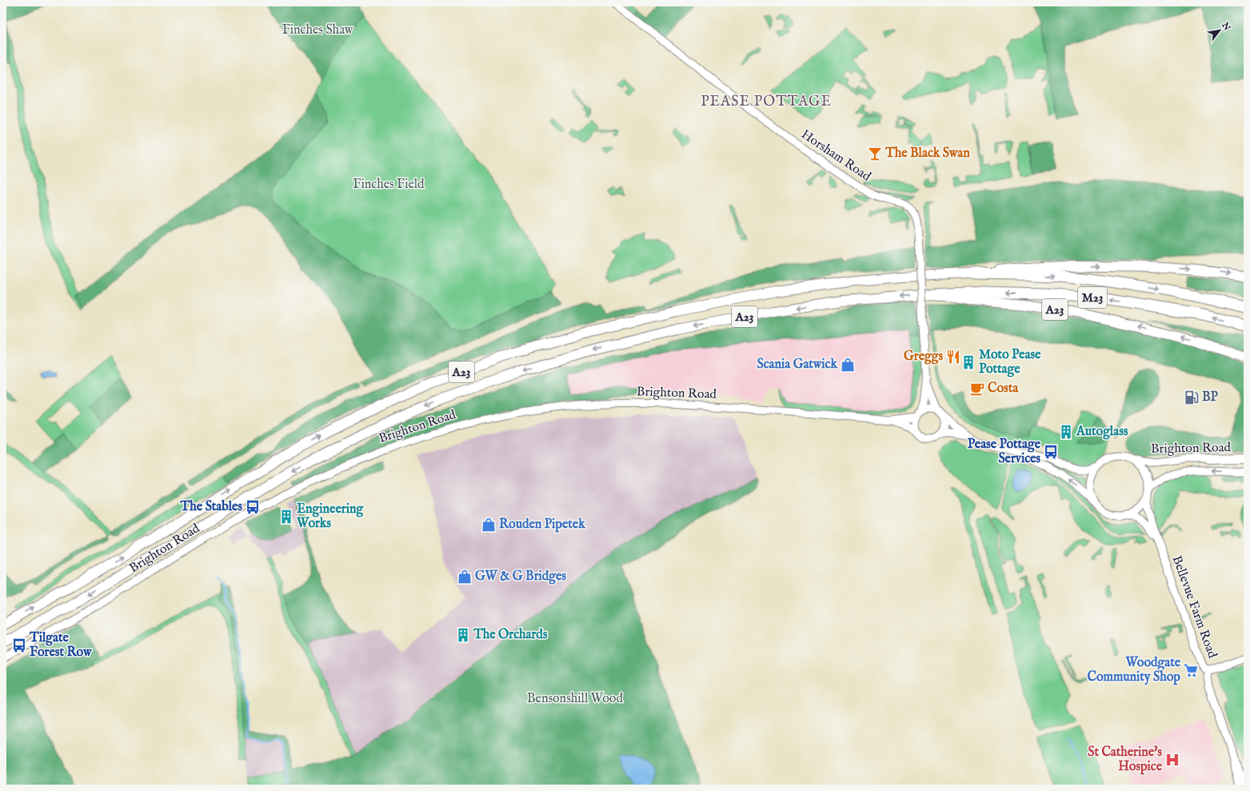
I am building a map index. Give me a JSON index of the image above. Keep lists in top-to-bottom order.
{
  "streets": {
    "highway": ["M23", "A23"],
    "street": ["Horsham Road", "Brighton Road", "Bellevue Farm Road"]
  },
  "crossings": [
    ["Horsham Road", "Brighton Road"],
    ["M23", "A23"],
    ["Brighton Road", "Bellevue Farm Road"]
  ],
  "districts": ["PEASE POTTAGE"],
  "parks": ["Finches Shaw", "Finches Field", "Bensonshill Wood"],
  "places": {
    "bar": ["The Black Swan"],
    "restaurant": ["Greggs"],
    "building": [
      "Moto Pease Pottage",
      "Autoglass",
      "Engineering Works",
      "The Orchards"
    ],
    "shop": ["Scania Gatwick", "Rouden Pipetek", "GW & G Bridges"],
    "cafe": ["Costa"],
    "fuel station": ["BP"],
    "bus stop": ["Pease Pottage Services", "The Stables", "Tilgate Forest Row"],
    "supermarket": ["Woodgate Community Shop"],
    "hospital": ["St Catherine's Hospice"]
  },
  "north": "top right"
}
